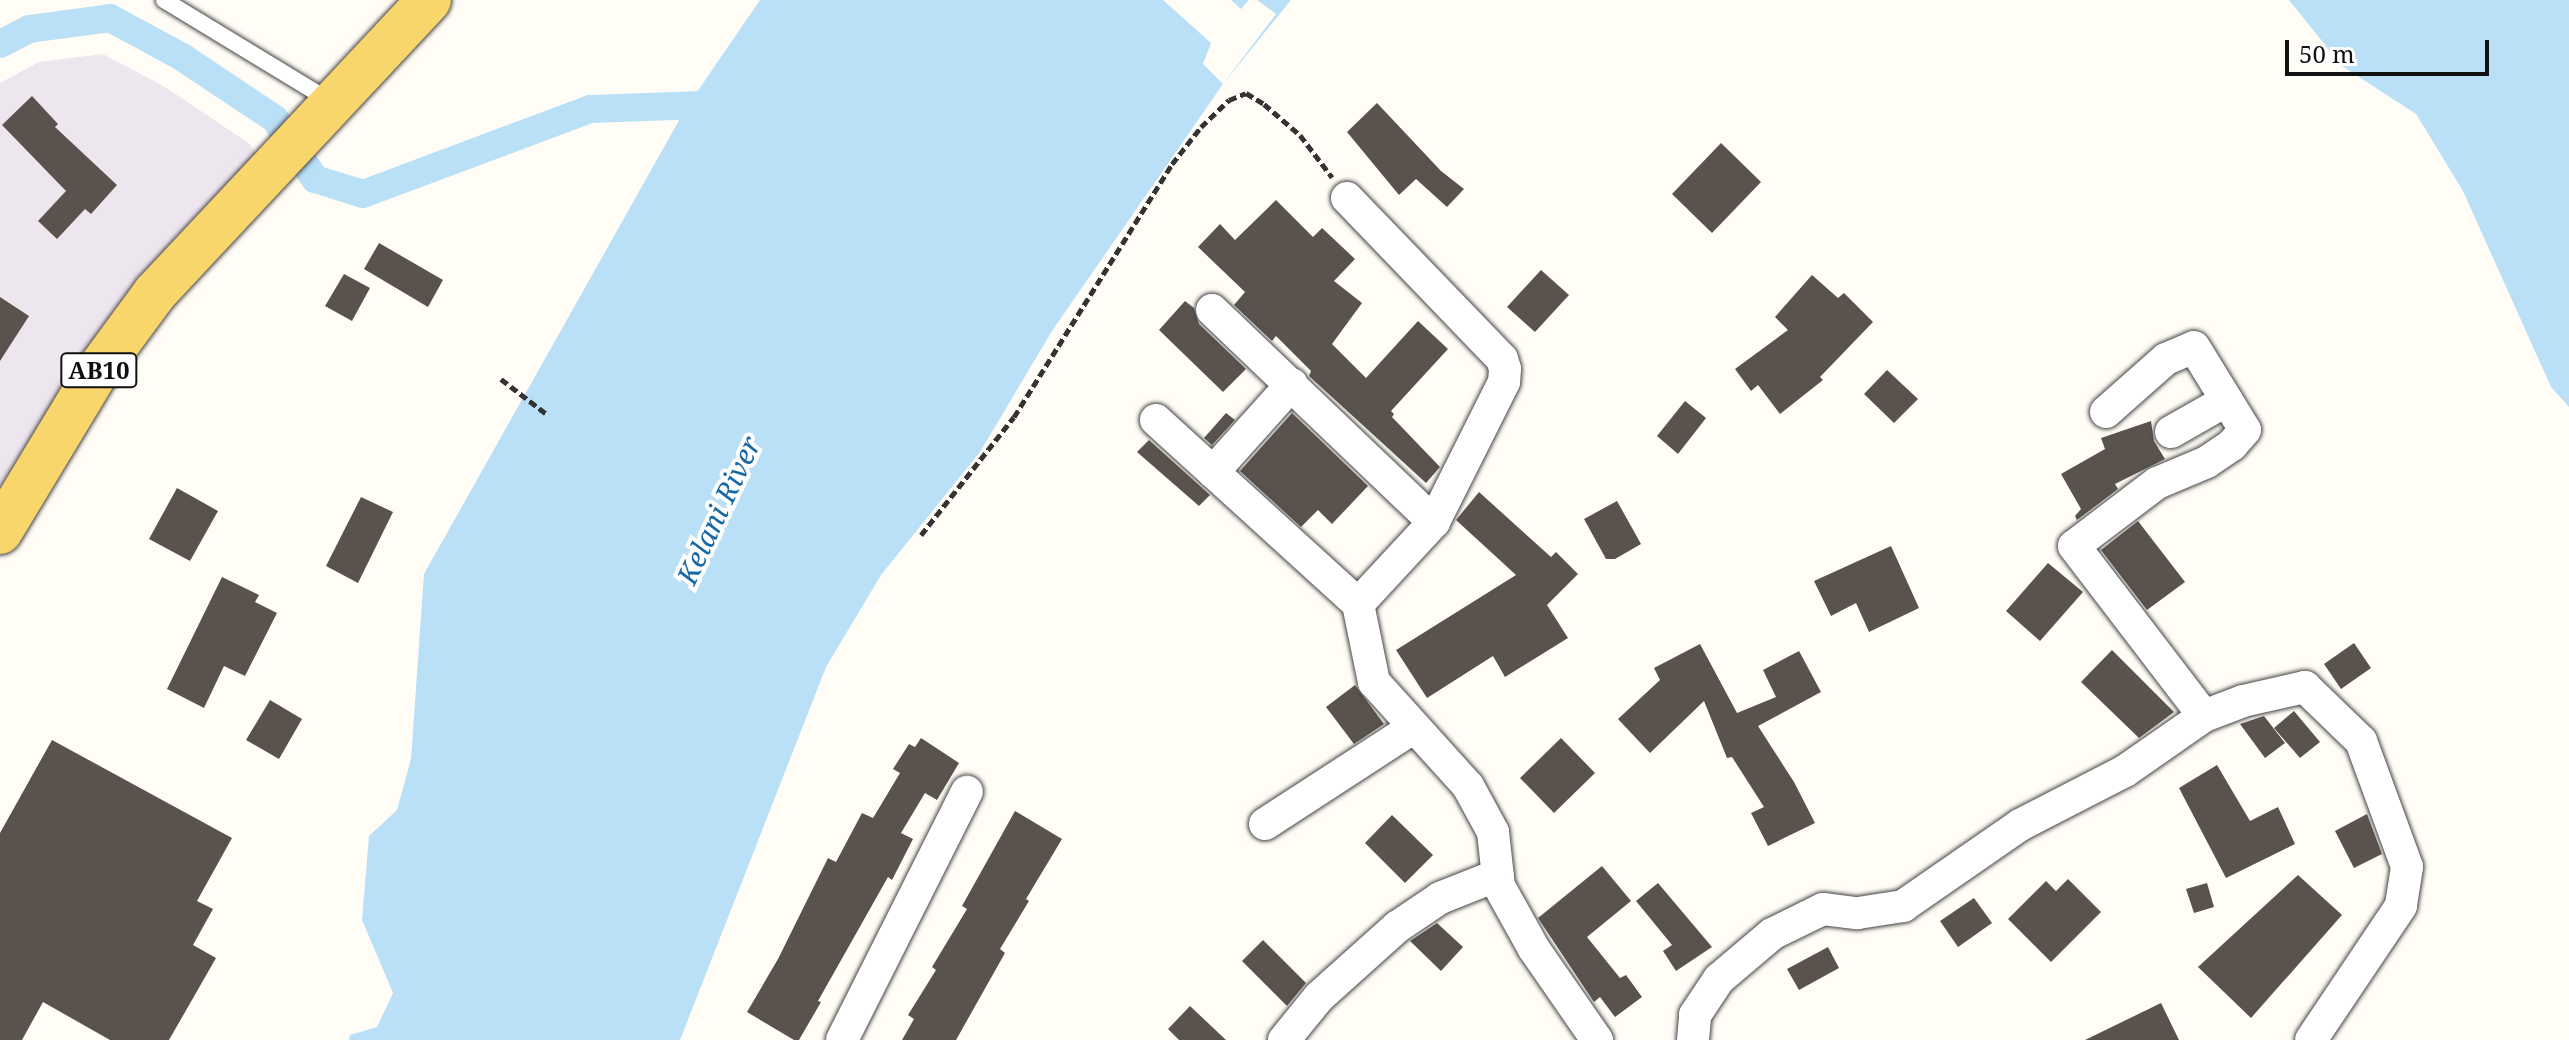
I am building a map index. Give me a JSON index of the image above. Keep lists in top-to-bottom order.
{
  "streets": {
    "main road": ["AB10"]
  },
  "water": ["Kelani River"],
  "scale_bar": "50 m"
}
